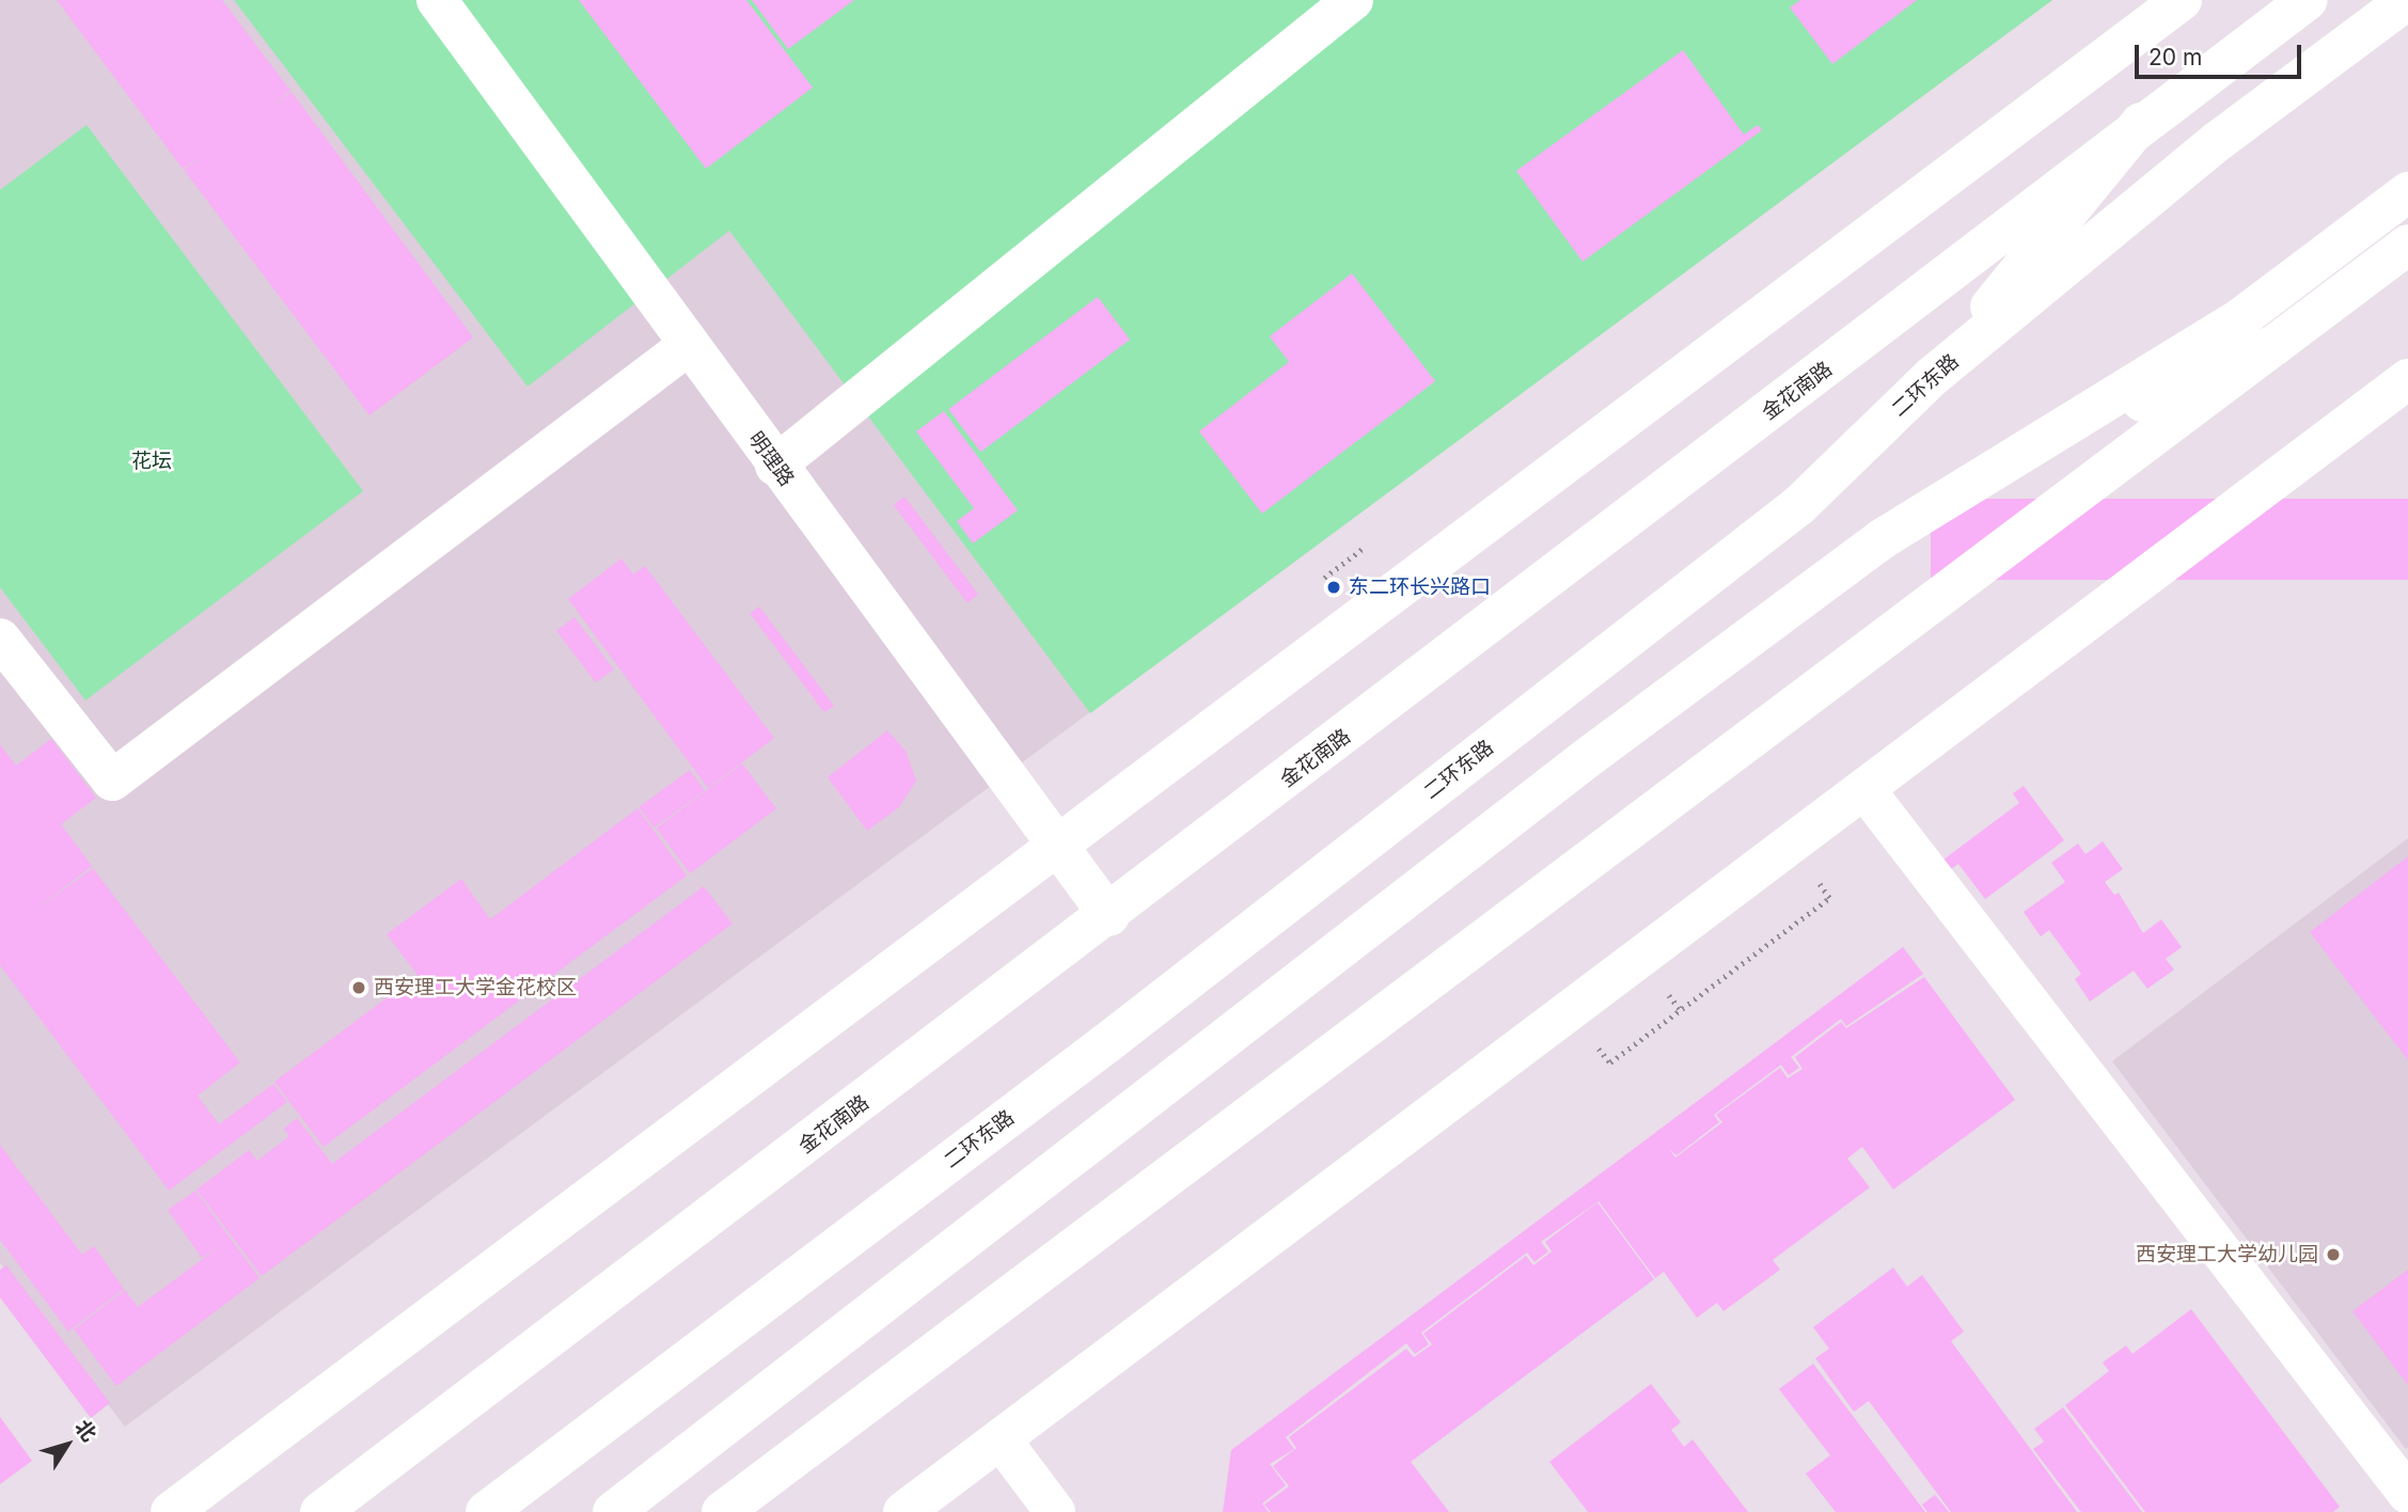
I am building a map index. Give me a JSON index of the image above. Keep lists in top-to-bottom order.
{
  "streets": {
    "main road": ["二环东路", "金花南路", "明理路"]
  },
  "crossings": [
    ["金花南路", "明理路"]
  ],
  "parks": ["花坛"],
  "places": ["东二环长兴路口", "西安理工大学金花校区", "西安理工大学幼儿园"],
  "scale_bar": "20 m",
  "north": "top right"
}
